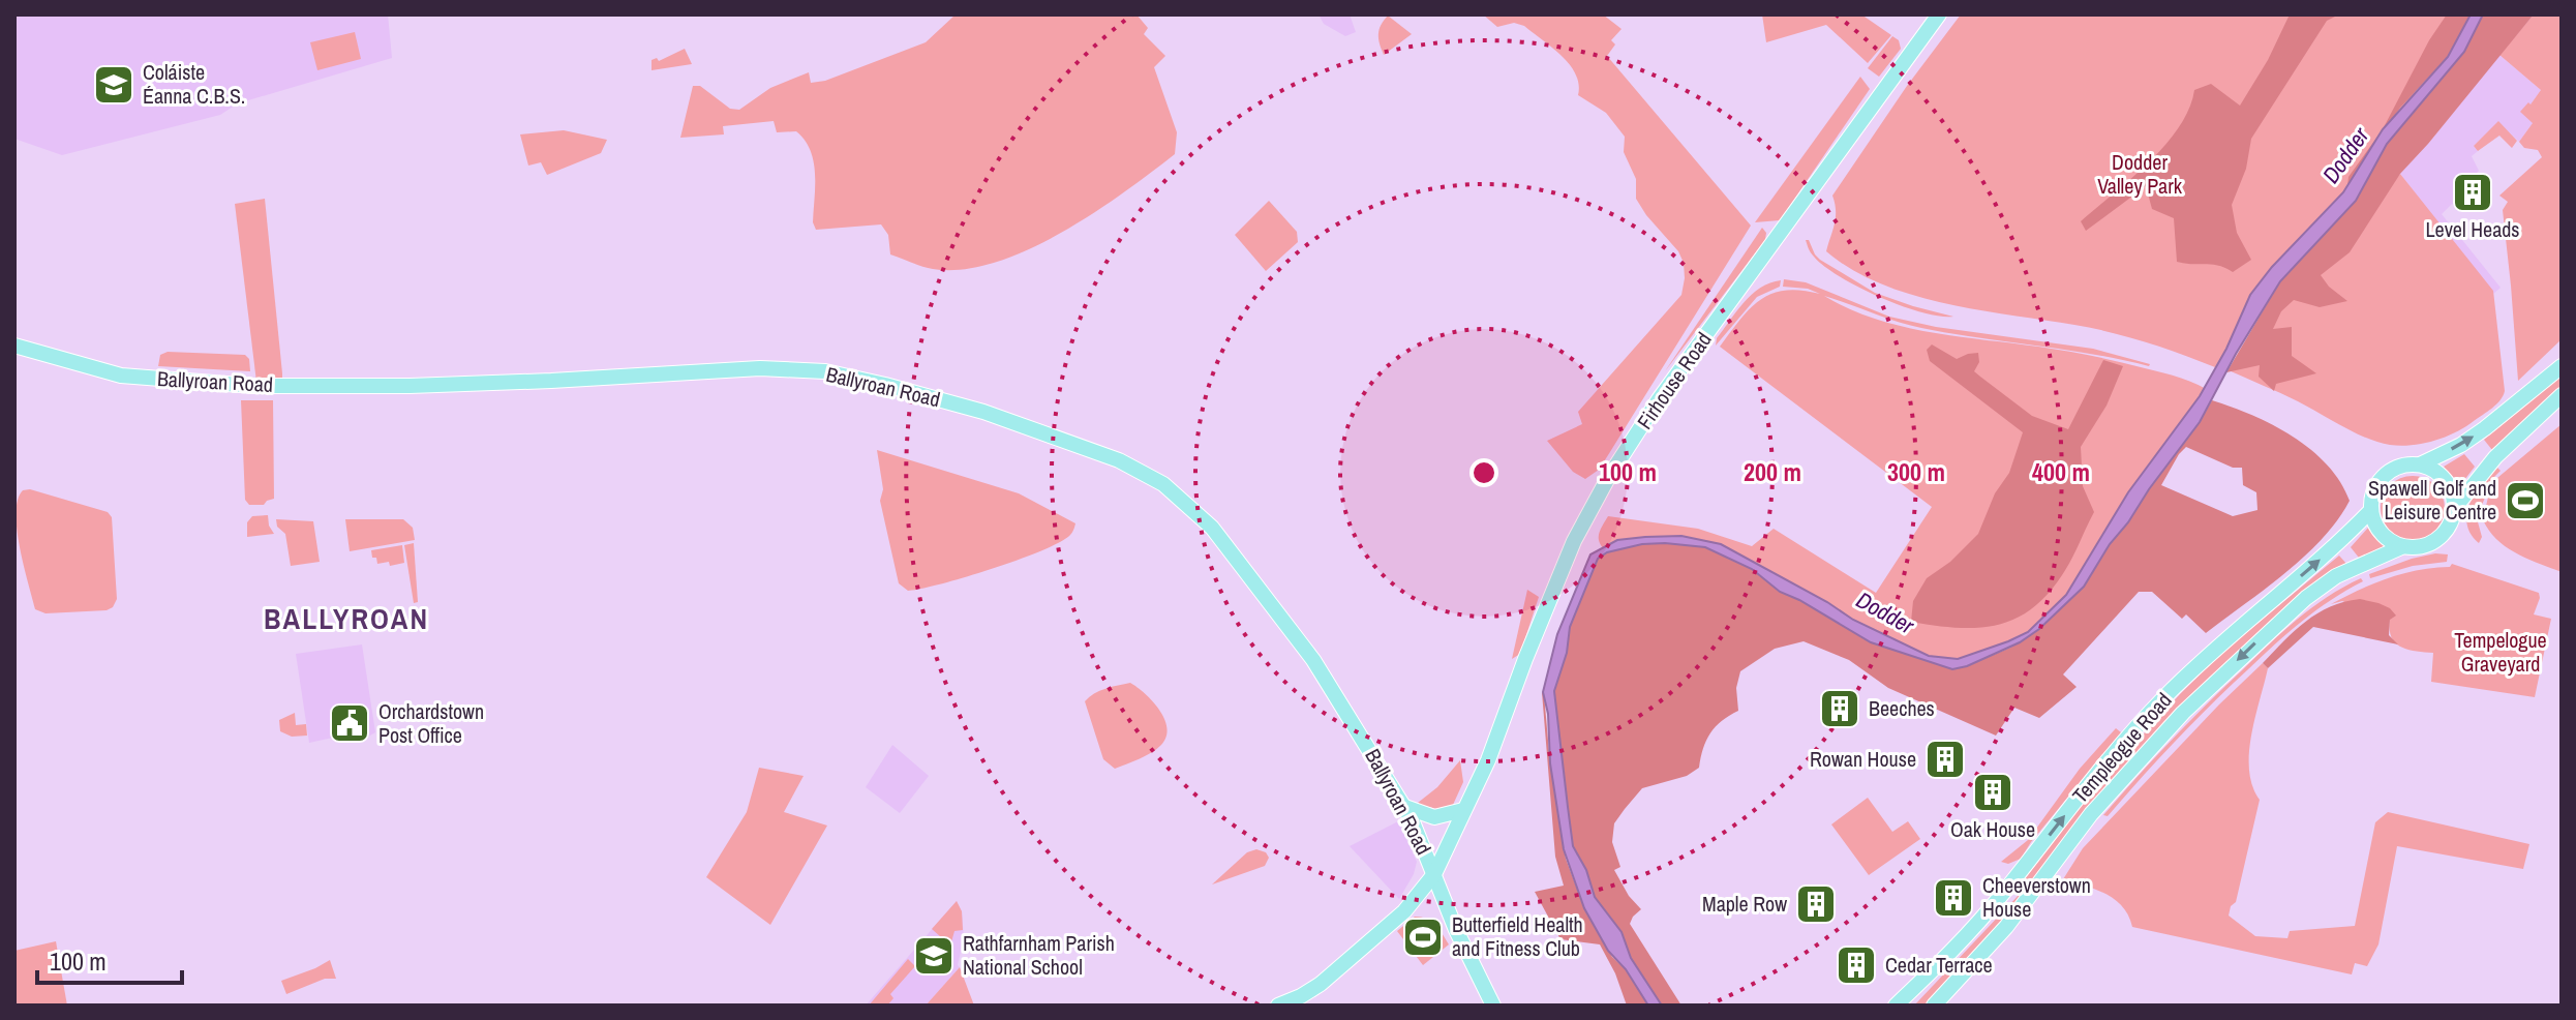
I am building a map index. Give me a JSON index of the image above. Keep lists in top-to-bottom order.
{
  "streets": {
    "main road": ["Firhouse Road", "Ballyroan Road", "Templeogue Road"]
  },
  "crossings": [
    ["Firhouse Road", "Ballyroan Road"]
  ],
  "districts": ["BALLYROAN"],
  "water": ["Dodder"],
  "parks": ["Dodder Valley Park", "Tempelogue Graveyard"],
  "places": {
    "school or university": ["Coláiste Éanna C.B.S.", "Rathfarnham Parish National School"],
    "building": [
      "Level Heads",
      "Beeches",
      "Rowan House",
      "Oak House",
      "Cheeverstown House",
      "Maple Row",
      "Cedar Terrace"
    ],
    "sports": ["Spawell Golf and Leisure Centre", "Butterfield Health and Fitness Club"],
    "public building": ["Orchardstown Post Office"]
  },
  "scale_bar": "100 m",
  "rings": [
    "100 m",
    "200 m",
    "300 m",
    "400 m"
  ]
}
